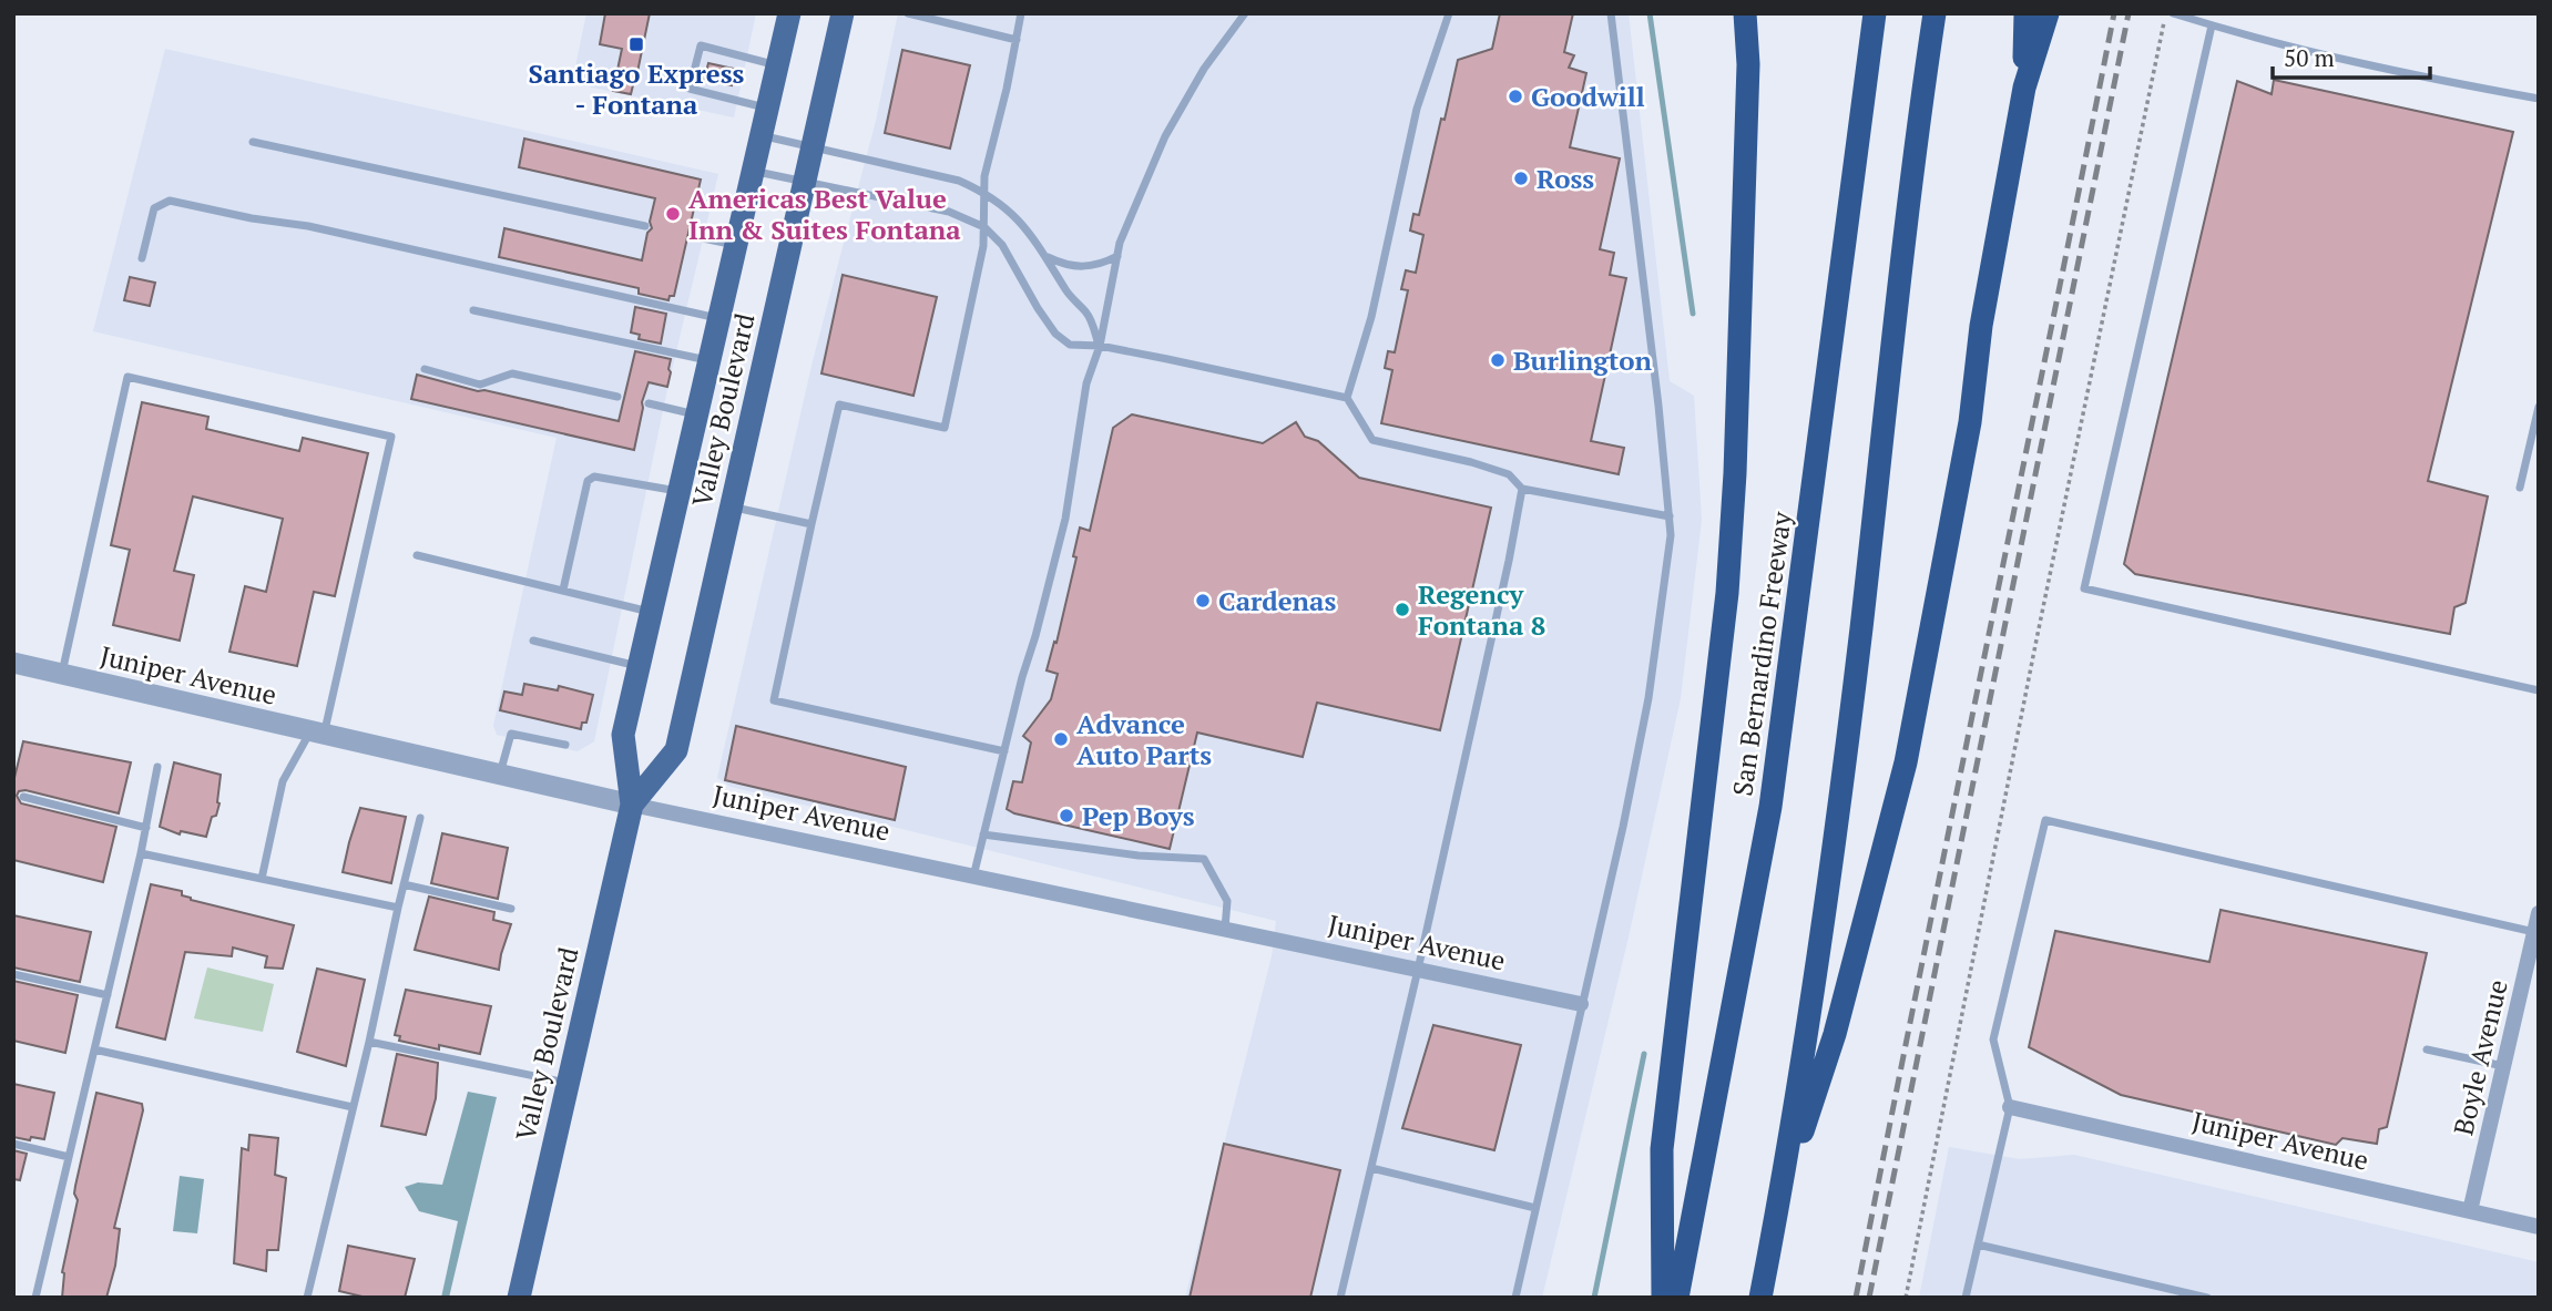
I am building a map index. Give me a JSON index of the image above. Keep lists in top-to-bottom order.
{
  "streets": {
    "highway": ["San Bernardino Freeway"],
    "main road": ["Valley Boulevard"],
    "street": ["Juniper Avenue", "Boyle Avenue"]
  },
  "crossings": [
    ["Valley Boulevard", "Juniper Avenue"],
    ["Juniper Avenue", "Boyle Avenue"]
  ],
  "places": {
    "transit": ["Santiago Express - Fontana"],
    "other": [
      "Goodwill",
      "Ross",
      "Americas Best Value Inn & Suites Fontana",
      "Burlington",
      "Cardenas",
      "Regency Fontana 8",
      "Advance Auto Parts",
      "Pep Boys"
    ]
  },
  "scale_bar": "50 m"
}
